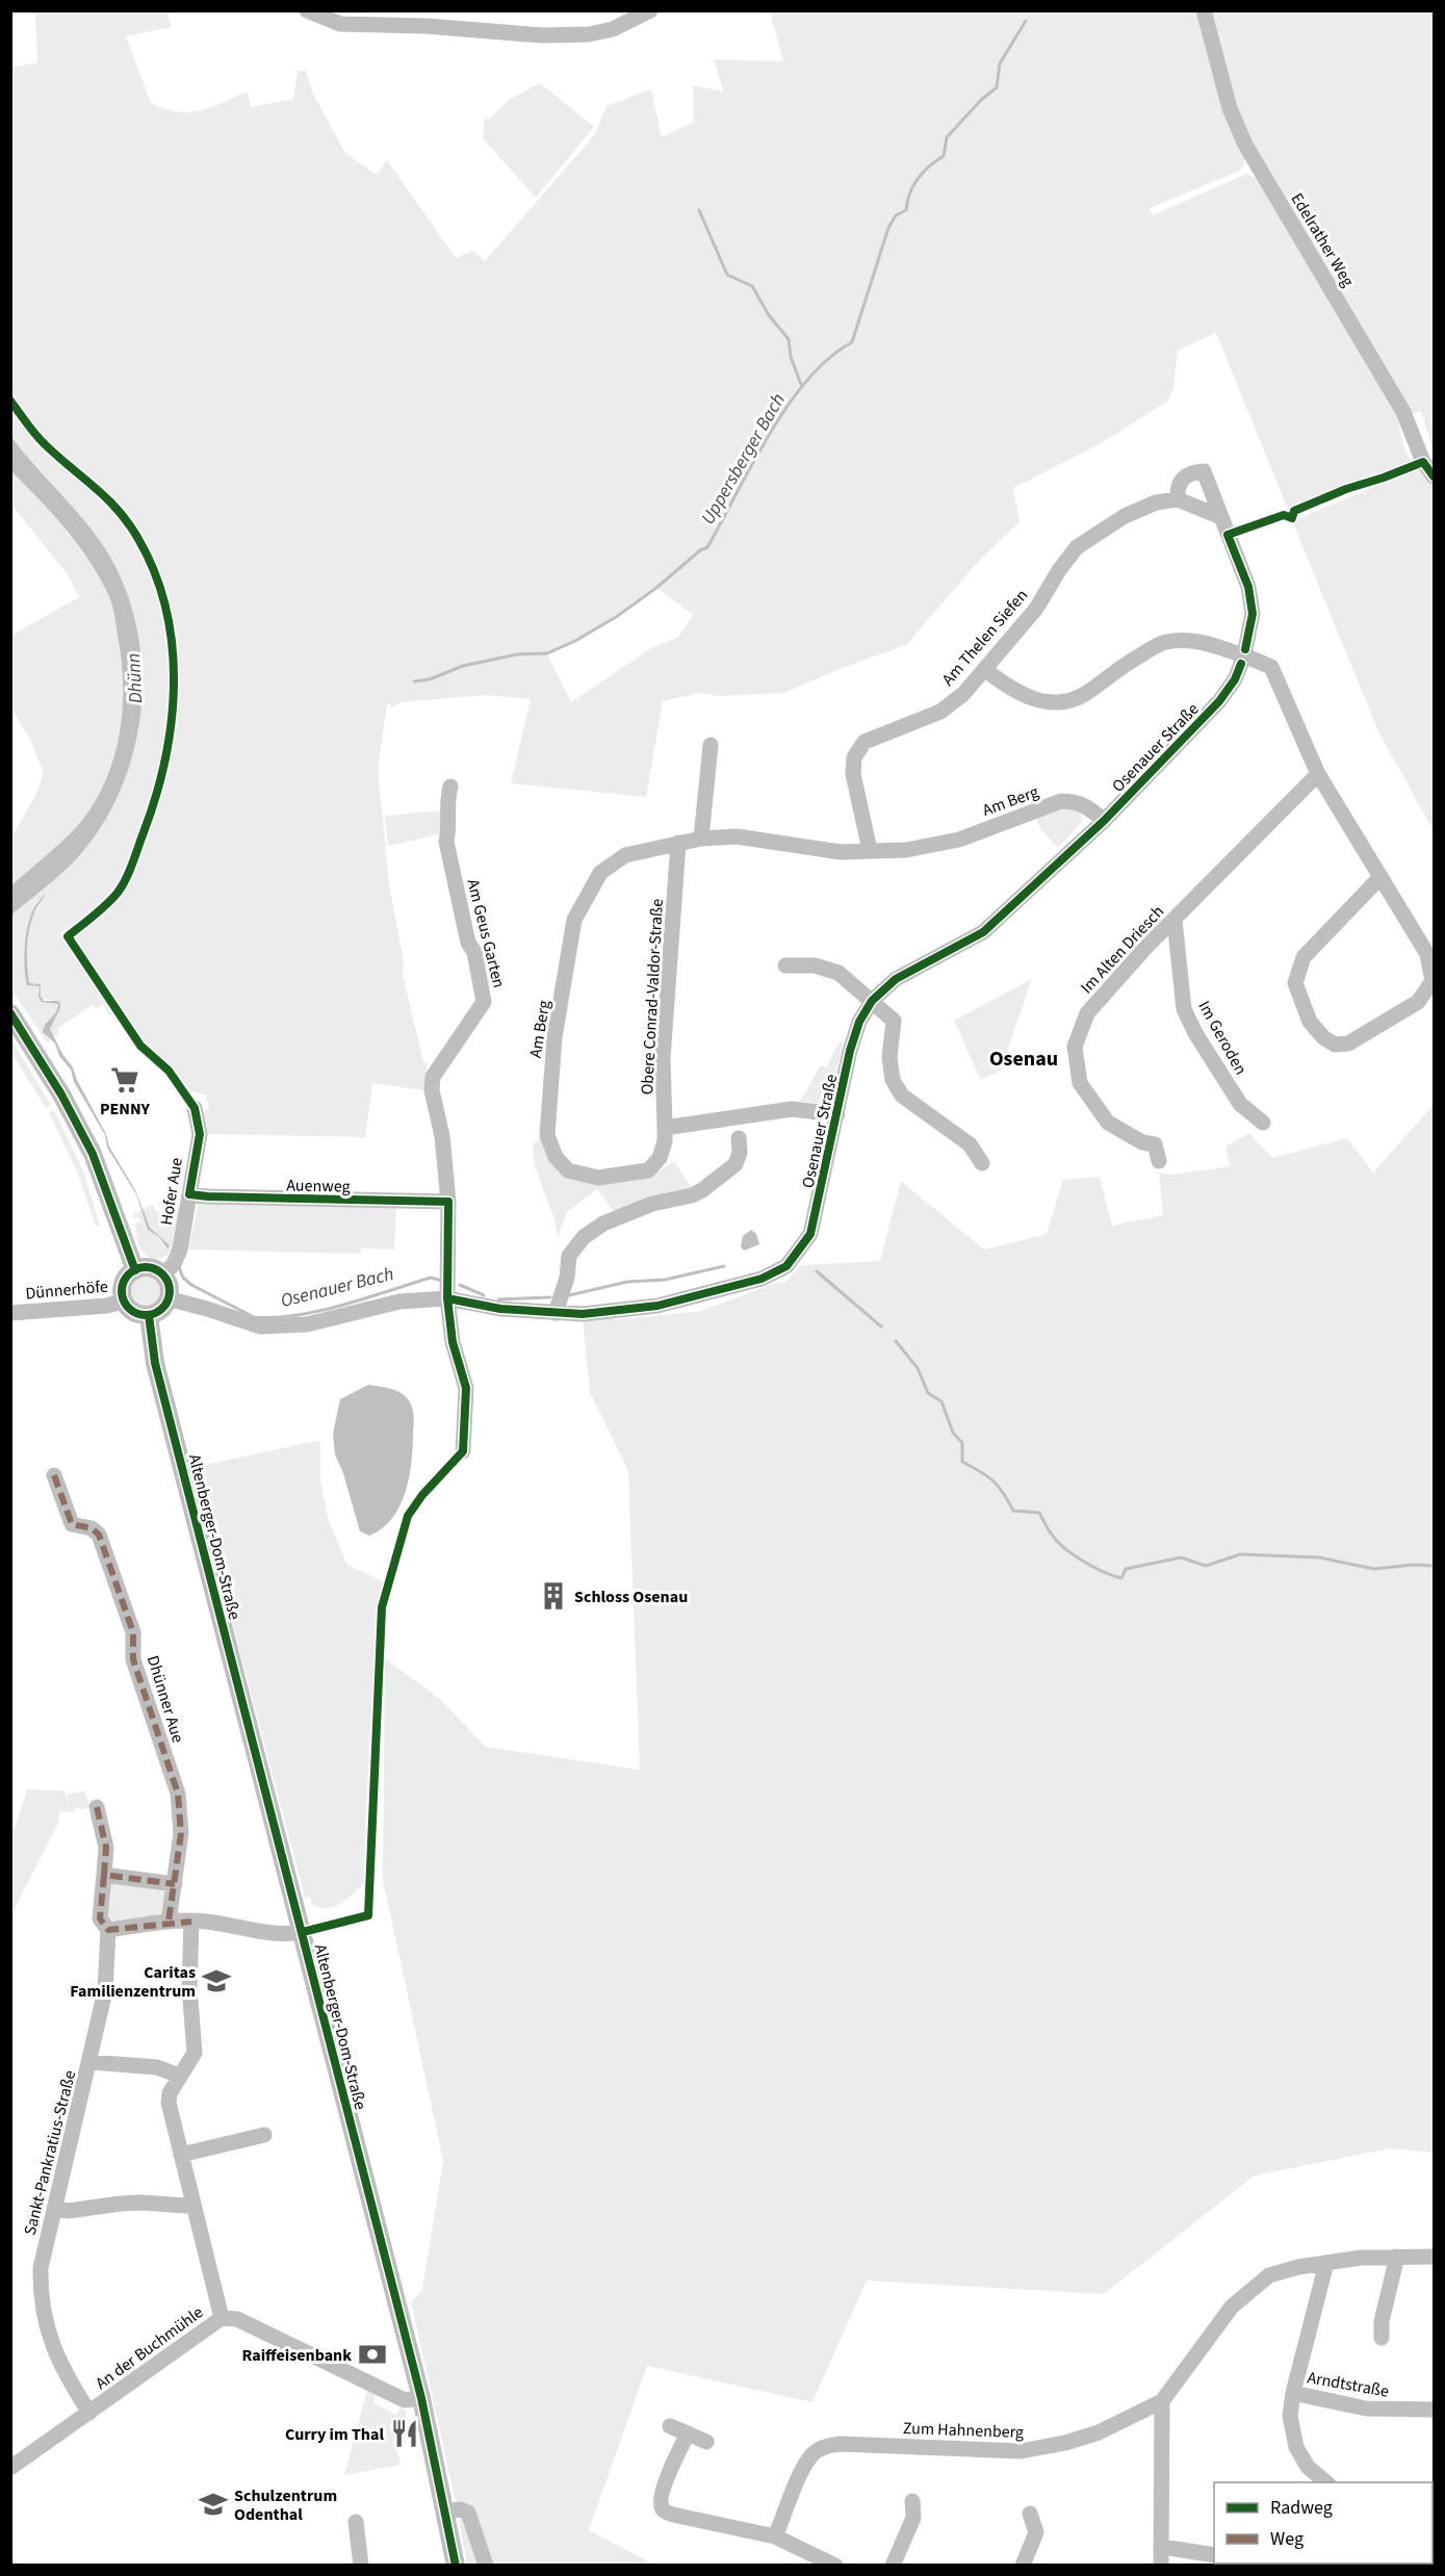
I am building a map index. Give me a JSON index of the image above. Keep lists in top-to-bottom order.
{
  "streets": {
    "main road": ["Altenberger-Dom-Straße"],
    "street": [
      "Edelrather Weg",
      "Am Thelen Siefen",
      "Osenauer Straße",
      "Am Berg",
      "Am Geus Garten",
      "Im Alten Driesch",
      "Obere Conrad-Valdor-Straße",
      "Im Geroden",
      "Auenweg",
      "Hofer Aue",
      "Dünnerhöfe",
      "Dhünner Aue",
      "Sankt-Pankratius-Straße",
      "An der Buchmühle",
      "Arndtstraße",
      "Zum Hahnenberg"
    ]
  },
  "crossings": [
    ["Am Thelen Siefen", "Osenauer Straße"],
    ["Am Thelen Siefen", "Am Berg"],
    ["Osenauer Straße", "Am Berg"],
    ["Osenauer Straße", "Am Geus Garten"],
    ["Osenauer Straße", "Hofer Aue"],
    ["Osenauer Straße", "Dünnerhöfe"],
    ["Osenauer Straße", "Altenberger-Dom-Straße"],
    ["Am Berg", "Obere Conrad-Valdor-Straße"],
    ["Am Geus Garten", "Auenweg"],
    ["Im Alten Driesch", "Im Geroden"],
    ["Auenweg", "Hofer Aue"],
    ["Hofer Aue", "Dünnerhöfe"],
    ["Hofer Aue", "Altenberger-Dom-Straße"],
    ["Dünnerhöfe", "Altenberger-Dom-Straße"],
    ["Altenberger-Dom-Straße", "An der Buchmühle"],
    ["Sankt-Pankratius-Straße", "An der Buchmühle"]
  ],
  "districts": ["Osenau"],
  "water": ["Uppersberger Bach", "Dhünn", "Osenauer Bach"],
  "places": {
    "supermarket": ["PENNY"],
    "building": ["Schloss Osenau"],
    "school or university": ["Caritas Familienzentrum", "Schulzentrum Odenthal"],
    "bank": ["Raiffeisenbank"],
    "restaurant": ["Curry im Thal"]
  },
  "legend": ["Radweg", "Weg"]
}
